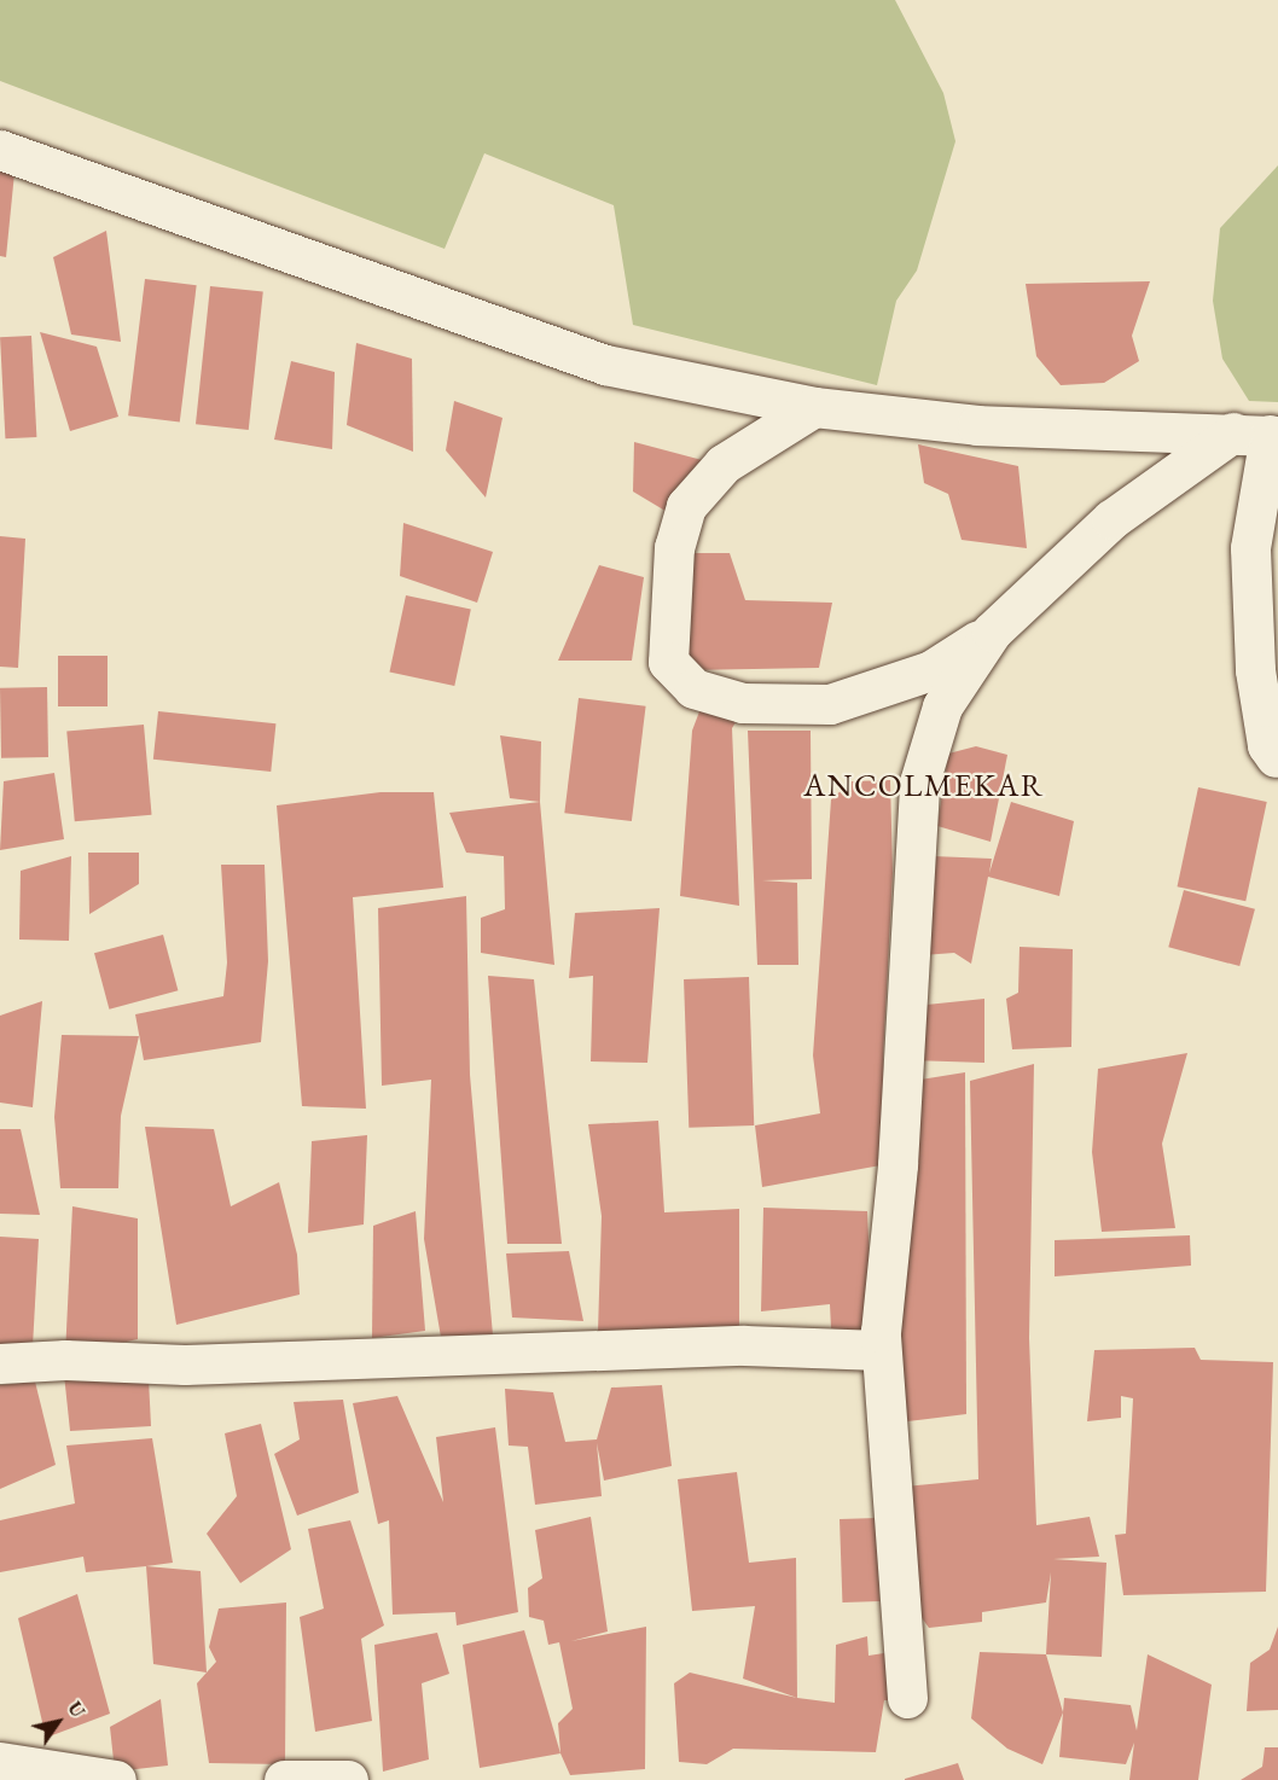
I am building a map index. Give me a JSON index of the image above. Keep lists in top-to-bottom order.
{
  "districts": ["ANCOLMEKAR"],
  "north": "top right"
}
